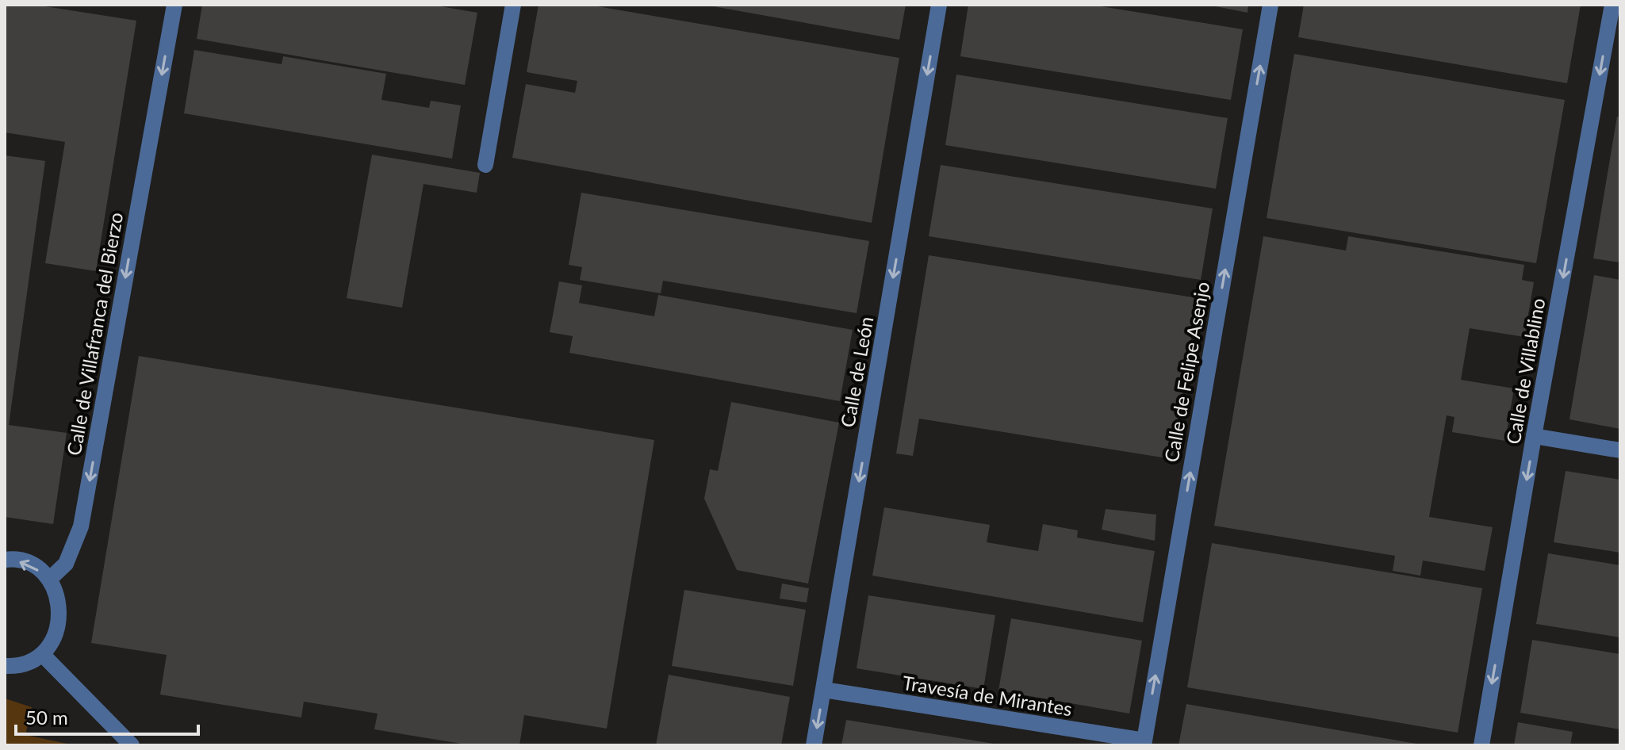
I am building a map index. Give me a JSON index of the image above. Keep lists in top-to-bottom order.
{
  "streets": {
    "street": [
      "Calle de Villafranca del Bierzo",
      "Calle de Villablino",
      "Calle de León",
      "Calle de Felipe Asenjo",
      "Travesía de Mirantes"
    ]
  },
  "crossings": [
    ["Calle de León", "Travesía de Mirantes"],
    ["Calle de Felipe Asenjo", "Travesía de Mirantes"]
  ],
  "one_way": [
    "Calle de Villafranca del Bierzo",
    "Calle de Villablino",
    "Calle de León",
    "Calle de Felipe Asenjo"
  ],
  "scale_bar": "50 m"
}
